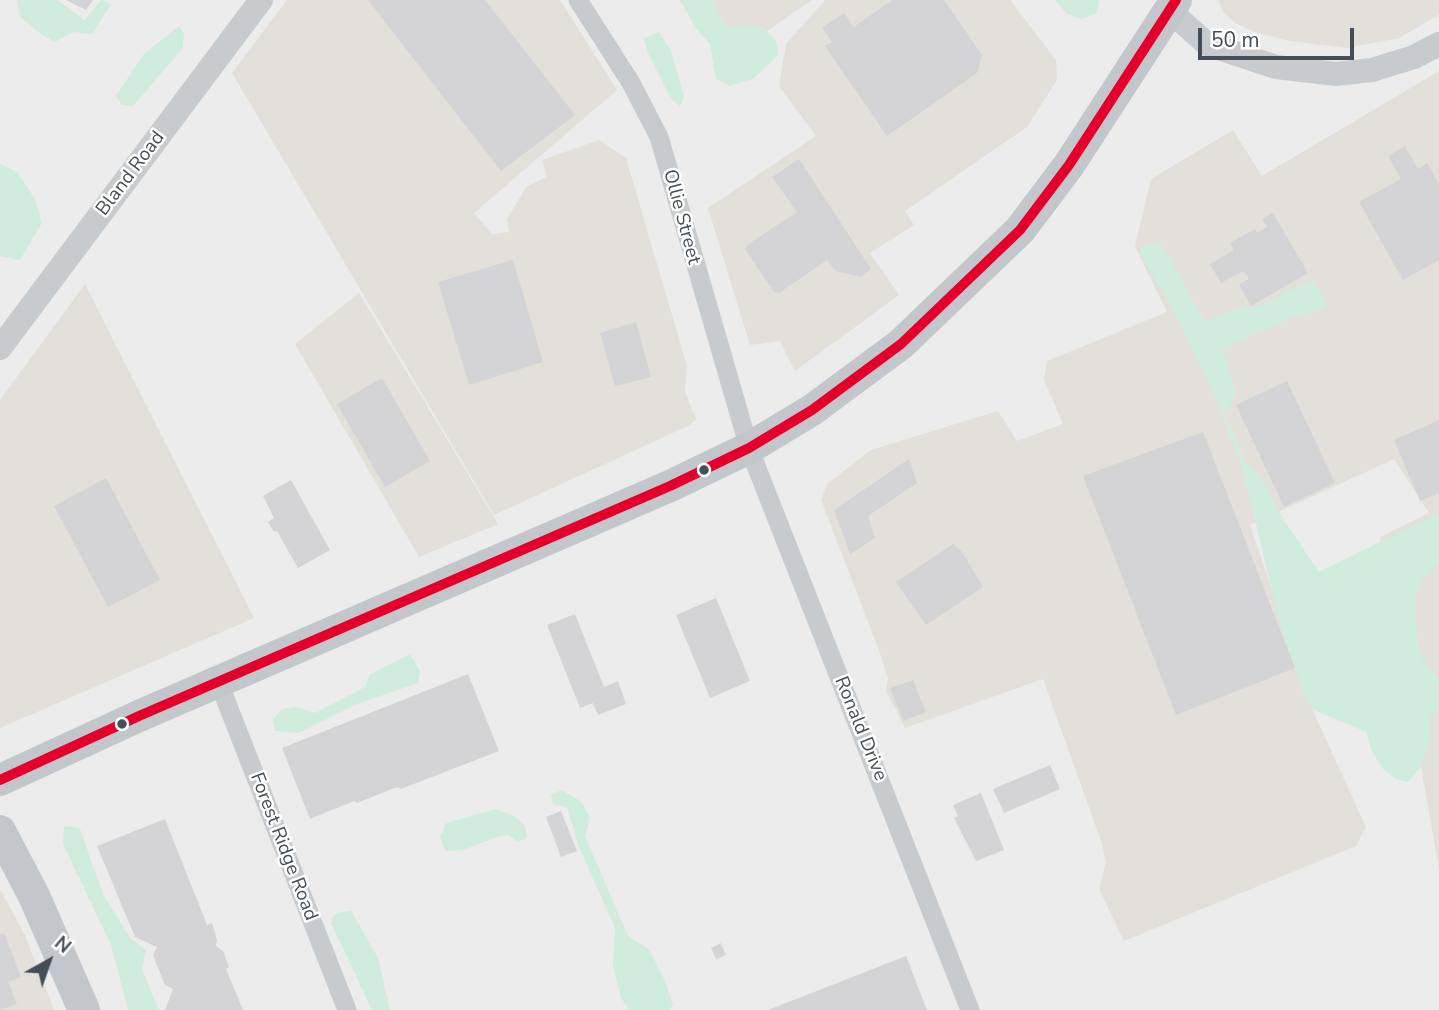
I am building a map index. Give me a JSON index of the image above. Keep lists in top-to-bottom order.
{
  "streets": {
    "street": [
      "Bland Road",
      "Ollie Street",
      "Ronald Drive",
      "Forest Ridge Road"
    ]
  },
  "crossings": [
    ["Ollie Street", "Ronald Drive"]
  ],
  "scale_bar": "50 m",
  "north": "top right"
}
